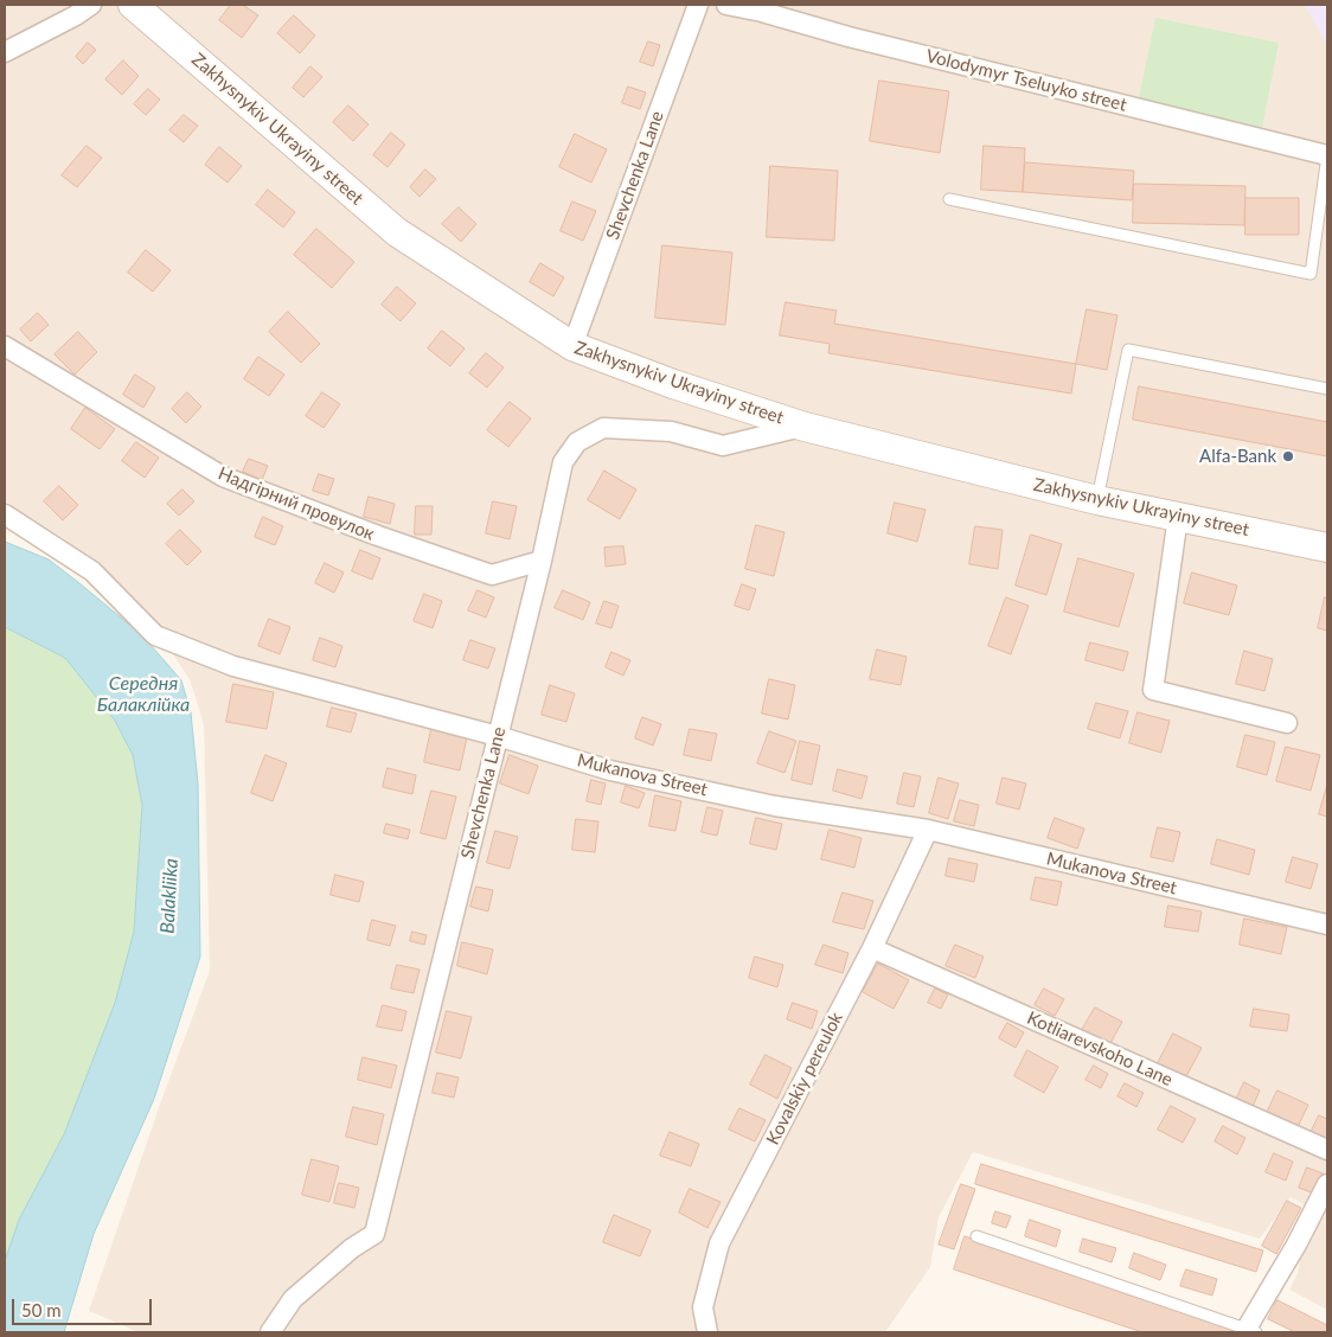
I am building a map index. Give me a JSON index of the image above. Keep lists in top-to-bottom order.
{
  "streets": {
    "street": [
      "Volodymyr Tseluyko street",
      "Zakhysnykiv Ukrayiny street",
      "Shevchenka Lane",
      "Надгірний провулок",
      "Mukanova Street",
      "Kotliarevskoho Lane",
      "Kovalskiy pereulok"
    ]
  },
  "crossings": [
    ["Zakhysnykiv Ukrayiny street", "Shevchenka Lane"],
    ["Shevchenka Lane", "Надгірний провулок"],
    ["Shevchenka Lane", "Mukanova Street"],
    ["Mukanova Street", "Kovalskiy pereulok"],
    ["Kotliarevskoho Lane", "Kovalskiy pereulok"]
  ],
  "water": ["Середня Балаклійка", "Balakliika"],
  "places": ["Alfa-Bank"],
  "scale_bar": "50 m"
}
